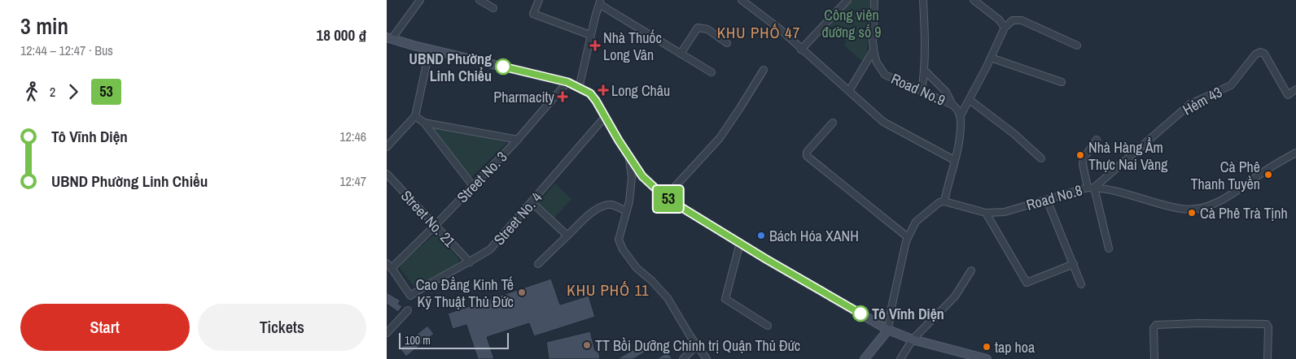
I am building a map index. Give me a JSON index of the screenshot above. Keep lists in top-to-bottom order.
{
  "streets": {
    "street": [
      "Road No.9",
      "Hẻm 43",
      "Street No. 3",
      "Road No.8",
      "Street No. 21",
      "Street No. 4"
    ]
  },
  "crossings": [
    ["Road No.9", "Road No.8"],
    ["Hẻm 43", "Road No.8"],
    ["Street No. 3", "Street No. 21"],
    ["Street No. 3", "Street No. 4"],
    ["Street No. 21", "Street No. 4"]
  ],
  "districts": ["KHU PHỐ 47", "KHU PHỐ 11"],
  "parks": ["Công viên đường số 9"],
  "places": {
    "health": ["Nhà Thuốc Long Vân", "Long Châu", "Pharmacity"],
    "other": [
      "UBND Phường Linh Chiểu",
      "Nhà Hàng Ẩm Thực Nai Vàng",
      "Cà Phê Thanh Tuyền",
      "Cà Phê Trà Tịnh",
      "Bách Hóa XANH",
      "Cao Đẳng Kinh Tế Kỹ Thuật Thủ Đức",
      "Tô Vĩnh Diện",
      "TT Bồi Dưỡng Chính trị Quận Thủ Đức",
      "tap hoa"
    ]
  },
  "lines": ["bus line 53"],
  "scale_bar": "100 m",
  "page": {
    "heading": ["3 min", "12:44 – 12:47 · Bus", "18 000 ₫"],
    "on_map": "53",
    "legs": ["2", "53"],
    "list": [
      {
        "name": "Tô Vĩnh Diện",
        "value": "12:46"
      },
      {
        "name": "UBND Phường Linh Chiểu",
        "value": "12:47"
      }
    ],
    "buttons": ["Start", "Tickets"],
    "scale": "100 m"
  }
}
